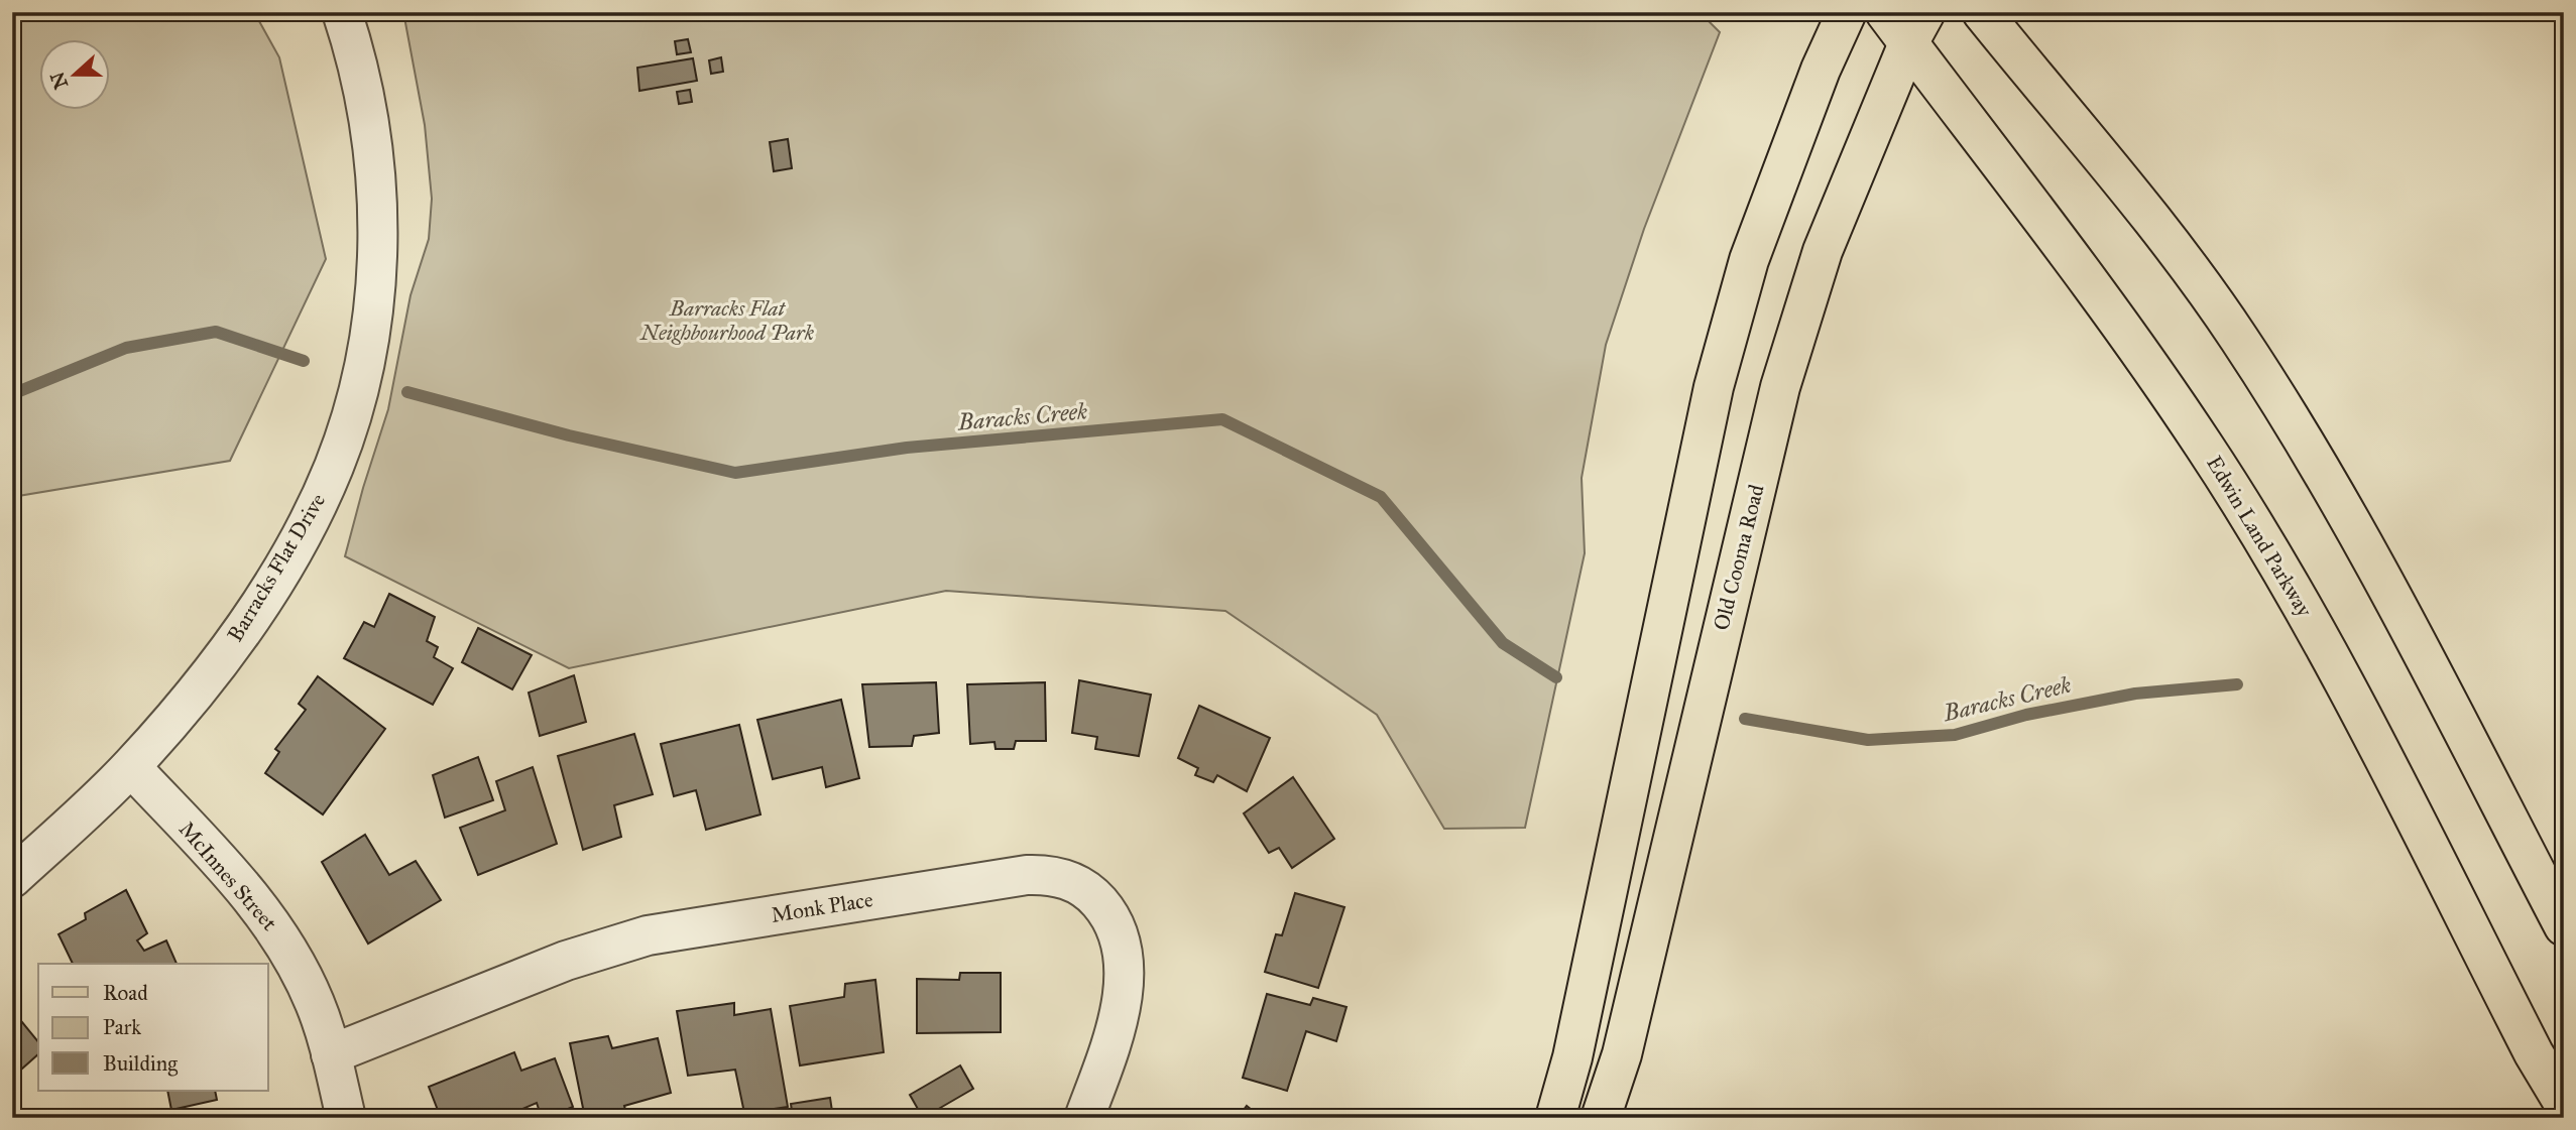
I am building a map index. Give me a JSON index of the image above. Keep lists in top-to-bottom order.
{
  "streets": {
    "main road": ["Edwin Land Parkway", "Old Cooma Road"],
    "street": ["Barracks Flat Drive", "McInnes Street", "Monk Place"]
  },
  "crossings": [
    ["Edwin Land Parkway", "Old Cooma Road"],
    ["Barracks Flat Drive", "McInnes Street"],
    ["McInnes Street", "Monk Place"]
  ],
  "water": ["Baracks Creek"],
  "parks": ["Barracks Flat Neighbourhood Park"],
  "legend": ["Road", "Park", "Building"],
  "north": "left"
}
